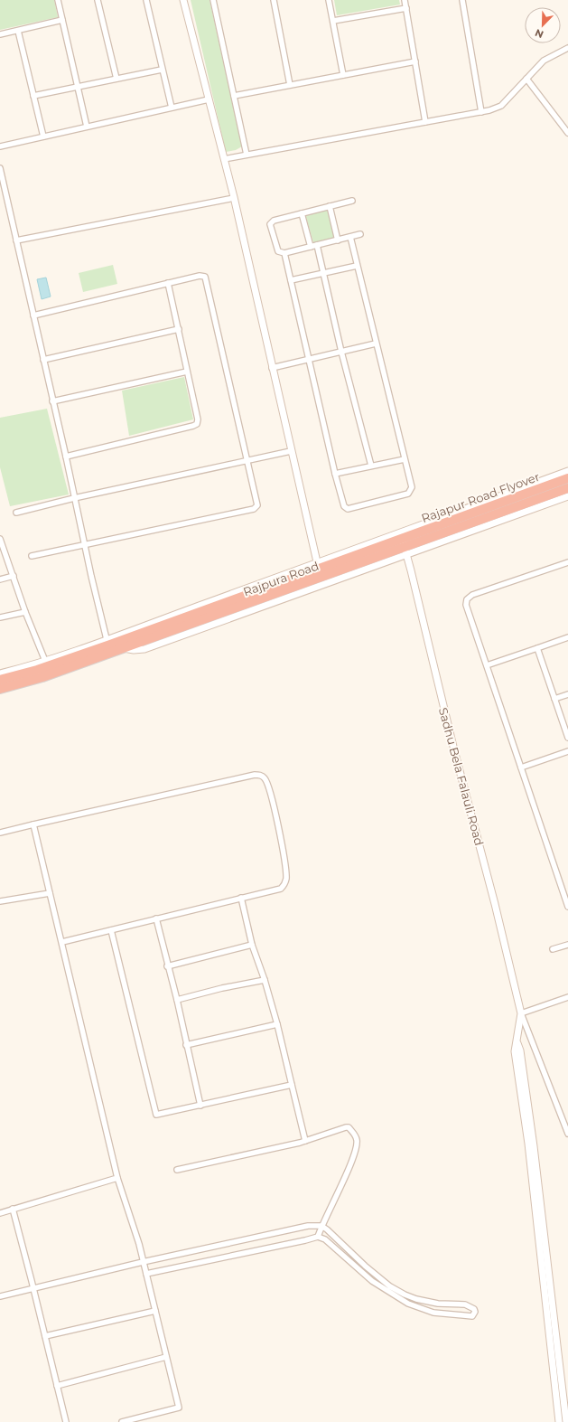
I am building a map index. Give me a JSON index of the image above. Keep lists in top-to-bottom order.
{
  "streets": {
    "highway": ["Rajapur Road Flyover", "Rajpura Road"],
    "street": ["Sadhu Bela Falauli Road"]
  },
  "crossings": [
    ["Rajapur Road Flyover", "Rajpura Road"],
    ["Rajapur Road Flyover", "Sadhu Bela Falauli Road"],
    ["Rajpura Road", "Sadhu Bela Falauli Road"]
  ],
  "north": "bottom left"
}
